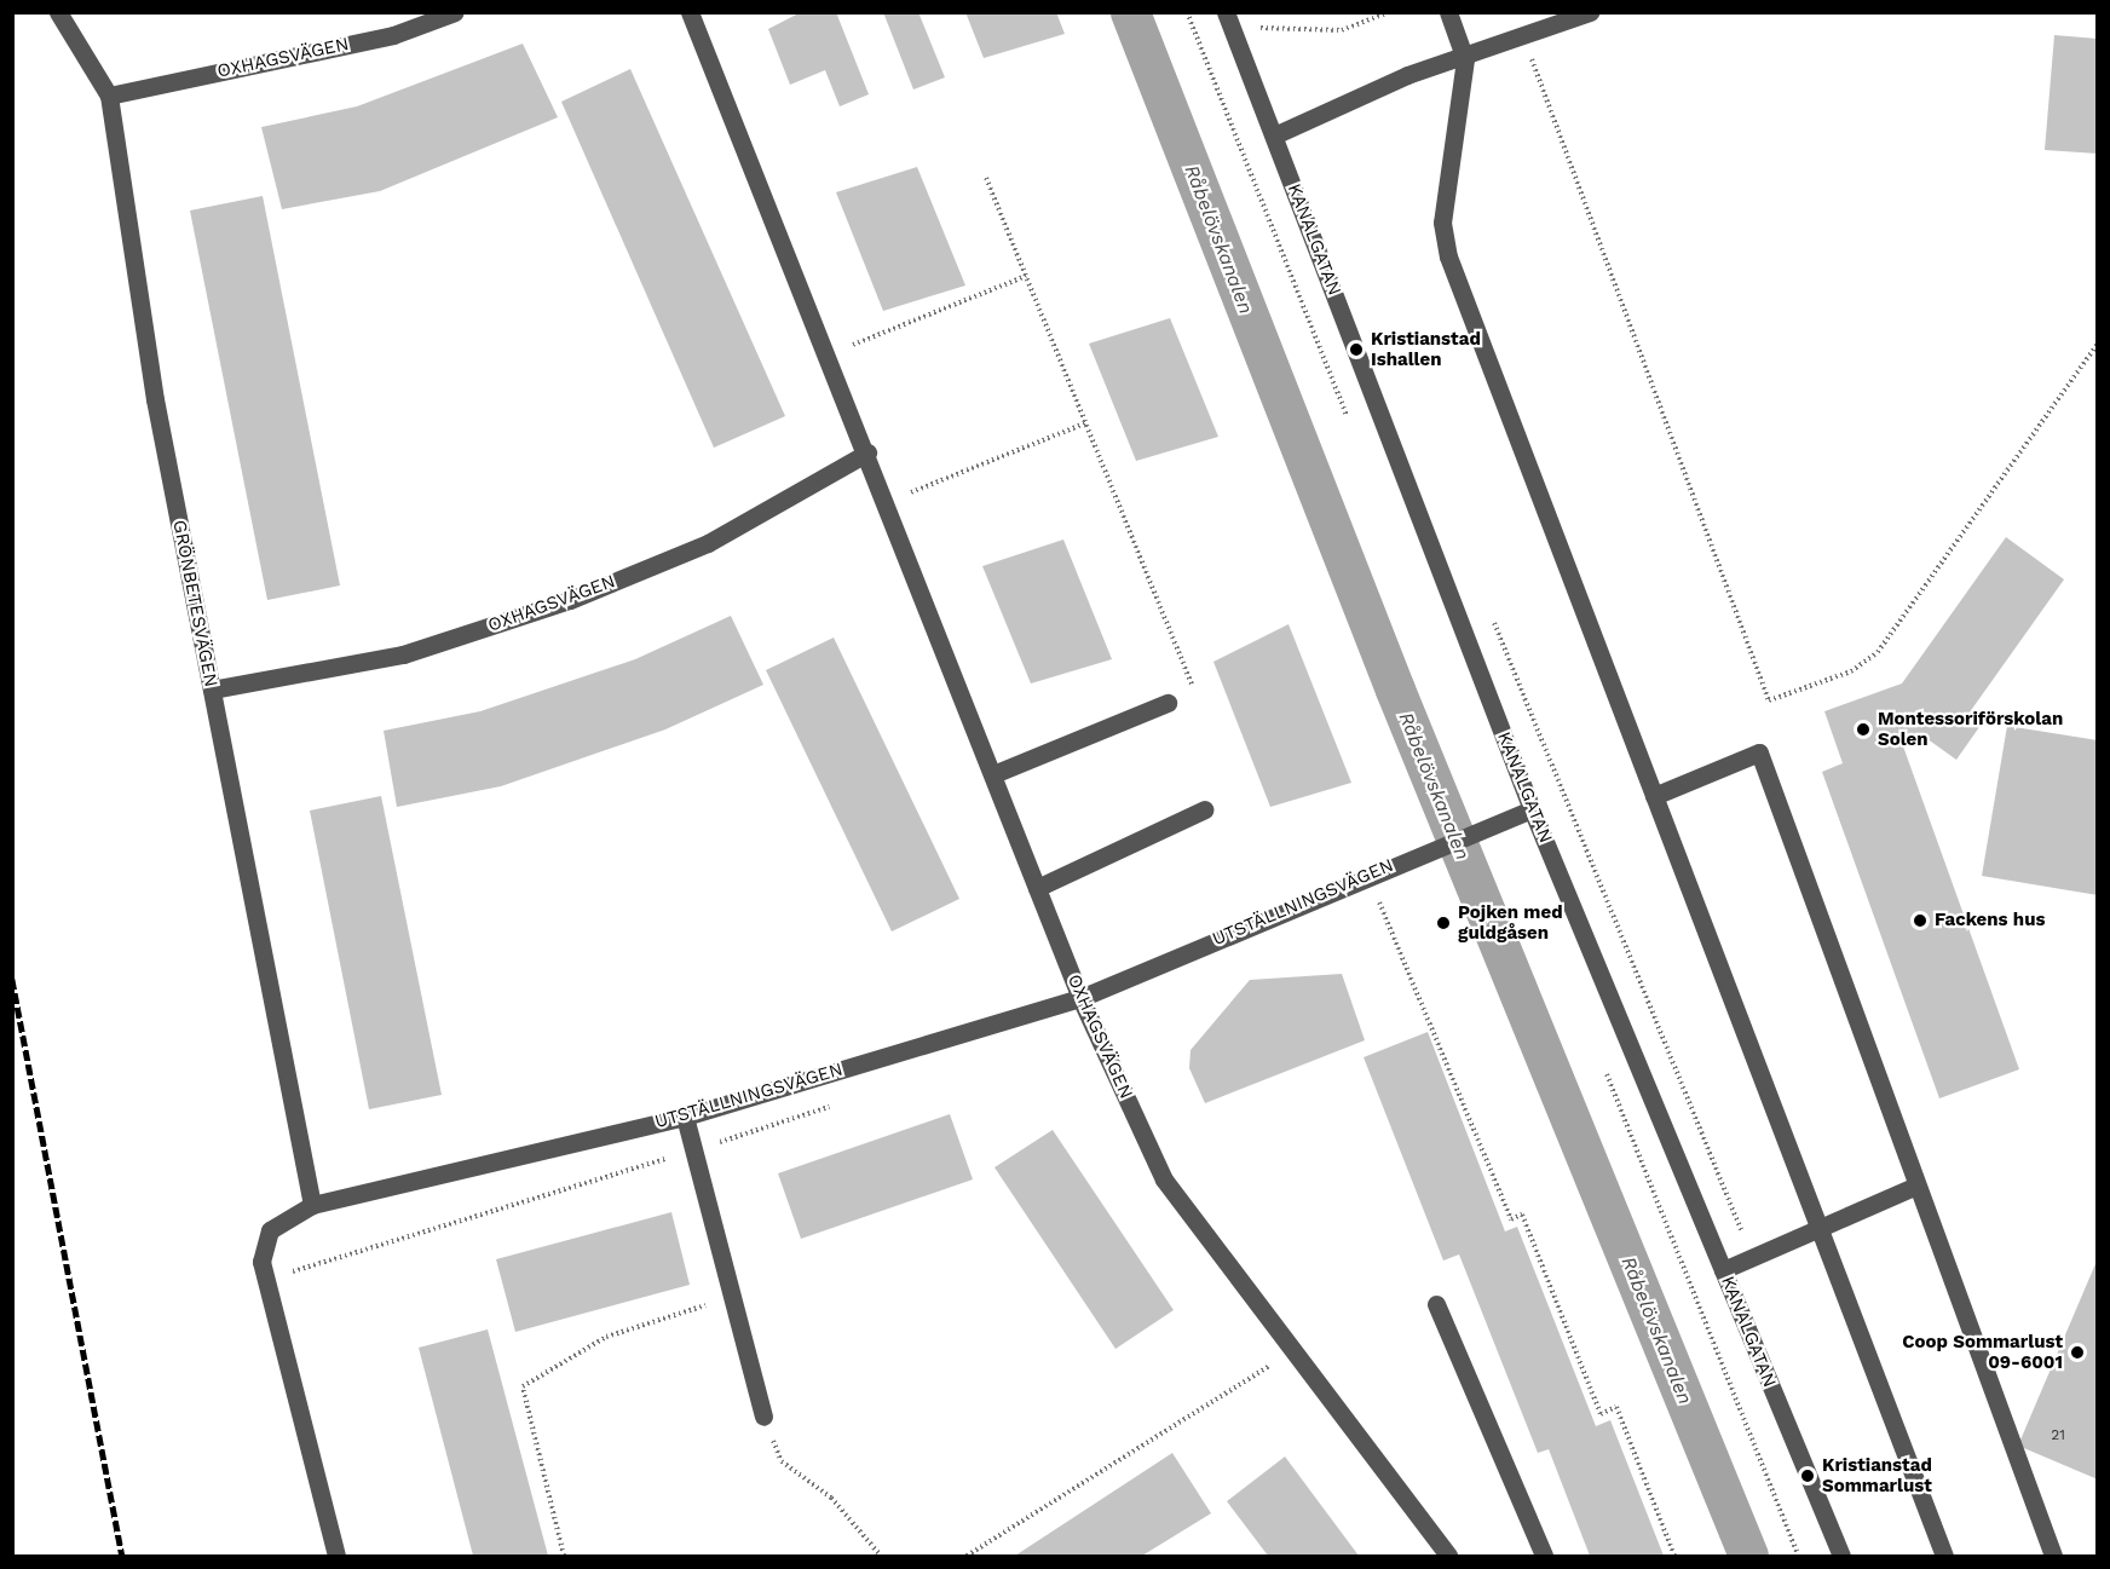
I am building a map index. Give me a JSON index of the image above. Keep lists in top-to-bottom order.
{
  "streets": {
    "street": [
      "OXHAGSVÄGEN",
      "KANALGATAN",
      "GRÖNBETESVÄGEN",
      "UTSTÄLLNINGSVÄGEN"
    ]
  },
  "crossings": [
    ["OXHAGSVÄGEN", "GRÖNBETESVÄGEN"],
    ["OXHAGSVÄGEN", "UTSTÄLLNINGSVÄGEN"],
    ["KANALGATAN", "UTSTÄLLNINGSVÄGEN"],
    ["GRÖNBETESVÄGEN", "UTSTÄLLNINGSVÄGEN"]
  ],
  "water": ["Råbelövskanalen"],
  "places": [
    "Kristianstad Ishallen",
    "Montessoriförskolan Solen",
    "Fackens hus",
    "Pojken med guldgåsen",
    "Coop Sommarlust 09-6001",
    "Kristianstad Sommarlust"
  ],
  "house_numbers": ["21"]
}
